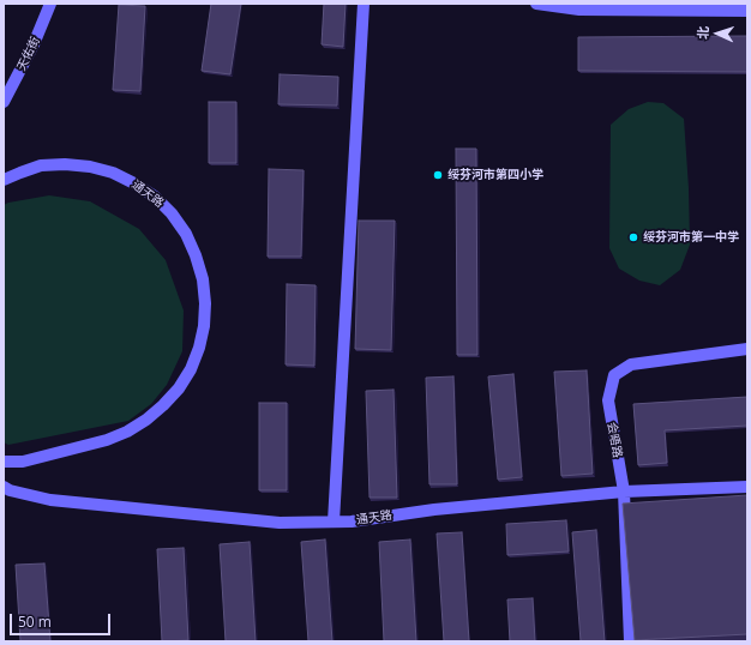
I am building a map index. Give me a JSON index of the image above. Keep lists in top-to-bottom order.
{
  "streets": {
    "main road": ["天佑街", "通天路", "会晤路"]
  },
  "crossings": [
    ["通天路", "会晤路"]
  ],
  "places": ["绥芬河市第四小学", "绥芬河市第一中学"],
  "scale_bar": "50 m",
  "north": "left"
}
